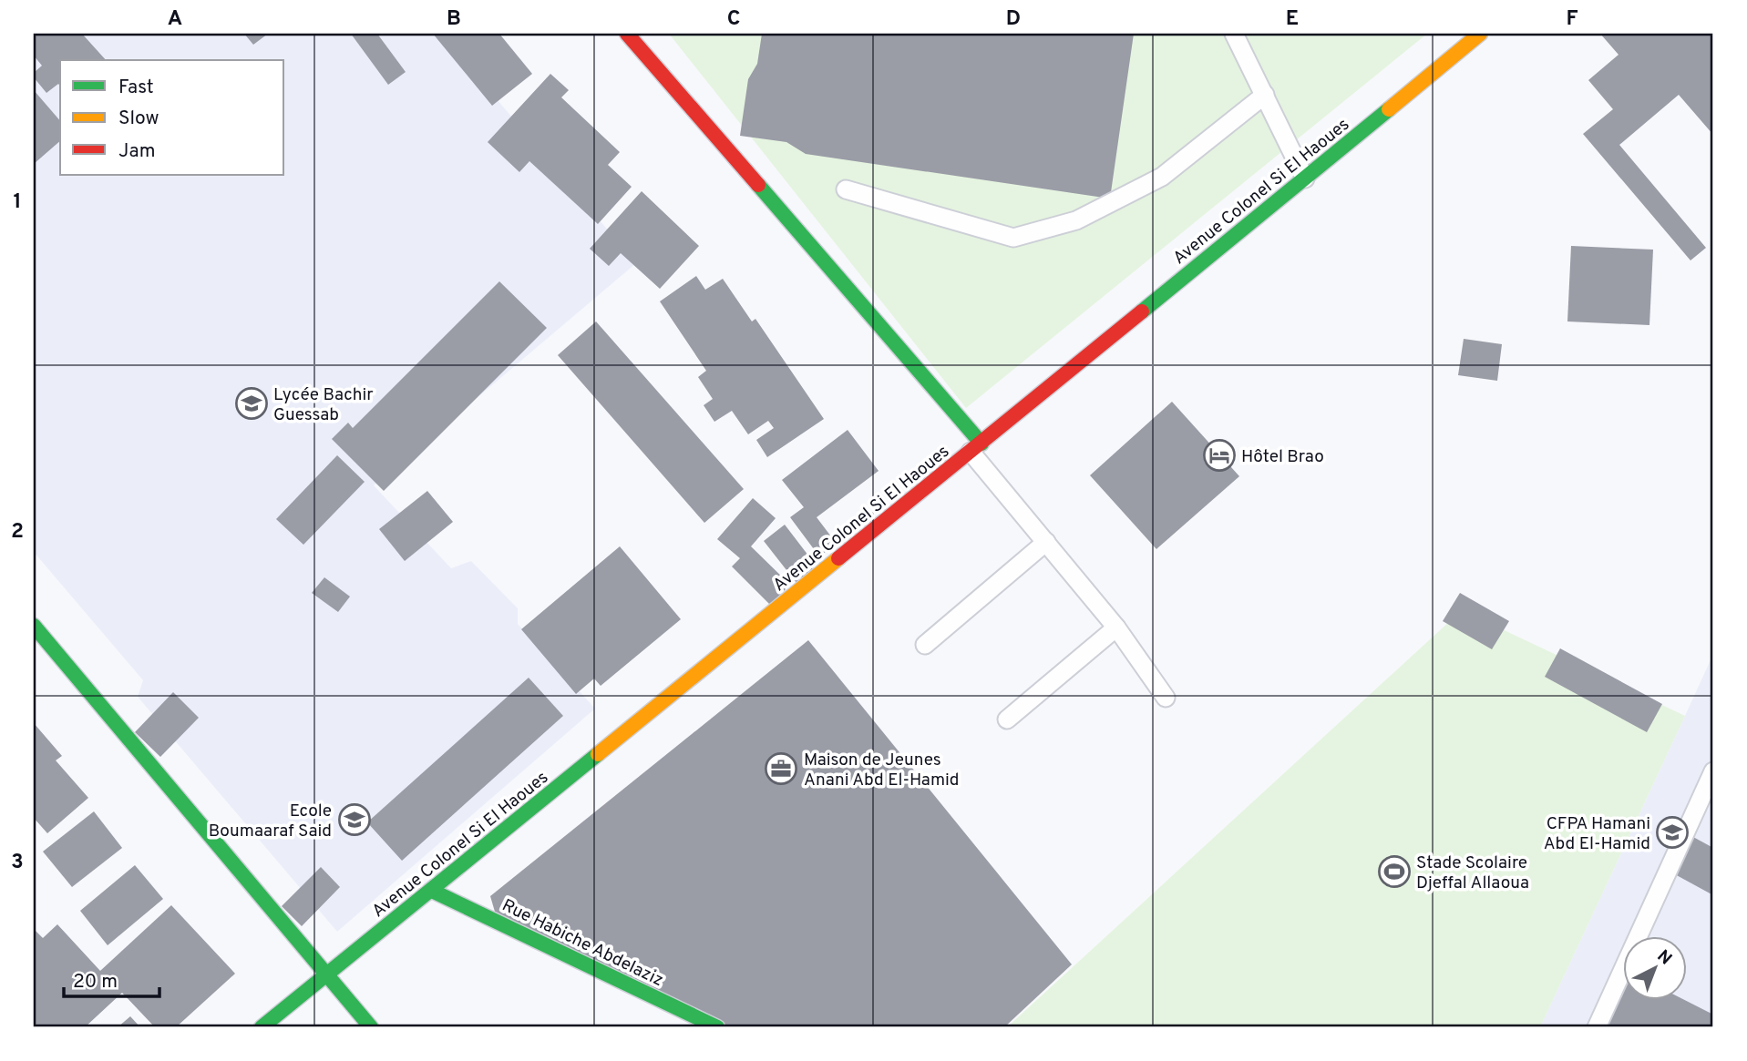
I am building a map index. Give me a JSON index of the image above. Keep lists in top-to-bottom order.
{
  "streets": {
    "main road": ["Avenue Colonel Si El Haoues", "Rue Habiche Abdelaziz"]
  },
  "crossings": [
    ["Avenue Colonel Si El Haoues", "Rue Habiche Abdelaziz"]
  ],
  "places": {
    "school or university": ["Lycée Bachir Guessab", "Ecole Boumaaraf Said", "CFPA Hamani Abd El-Hamid"],
    "hotel": ["Hôtel Brao"],
    "office": ["Maison de Jeunes Anani Abd El-Hamid"],
    "sports": ["Stade Scolaire Djeffal Allaoua"]
  },
  "legend": ["Fast", "Slow", "Jam"],
  "scale_bar": "20 m",
  "north": "top right",
  "grid": {
    "columns": [
      "A",
      "B",
      "C",
      "D",
      "E",
      "F"
    ],
    "rows": ["1", "2", "3"]
  }
}
